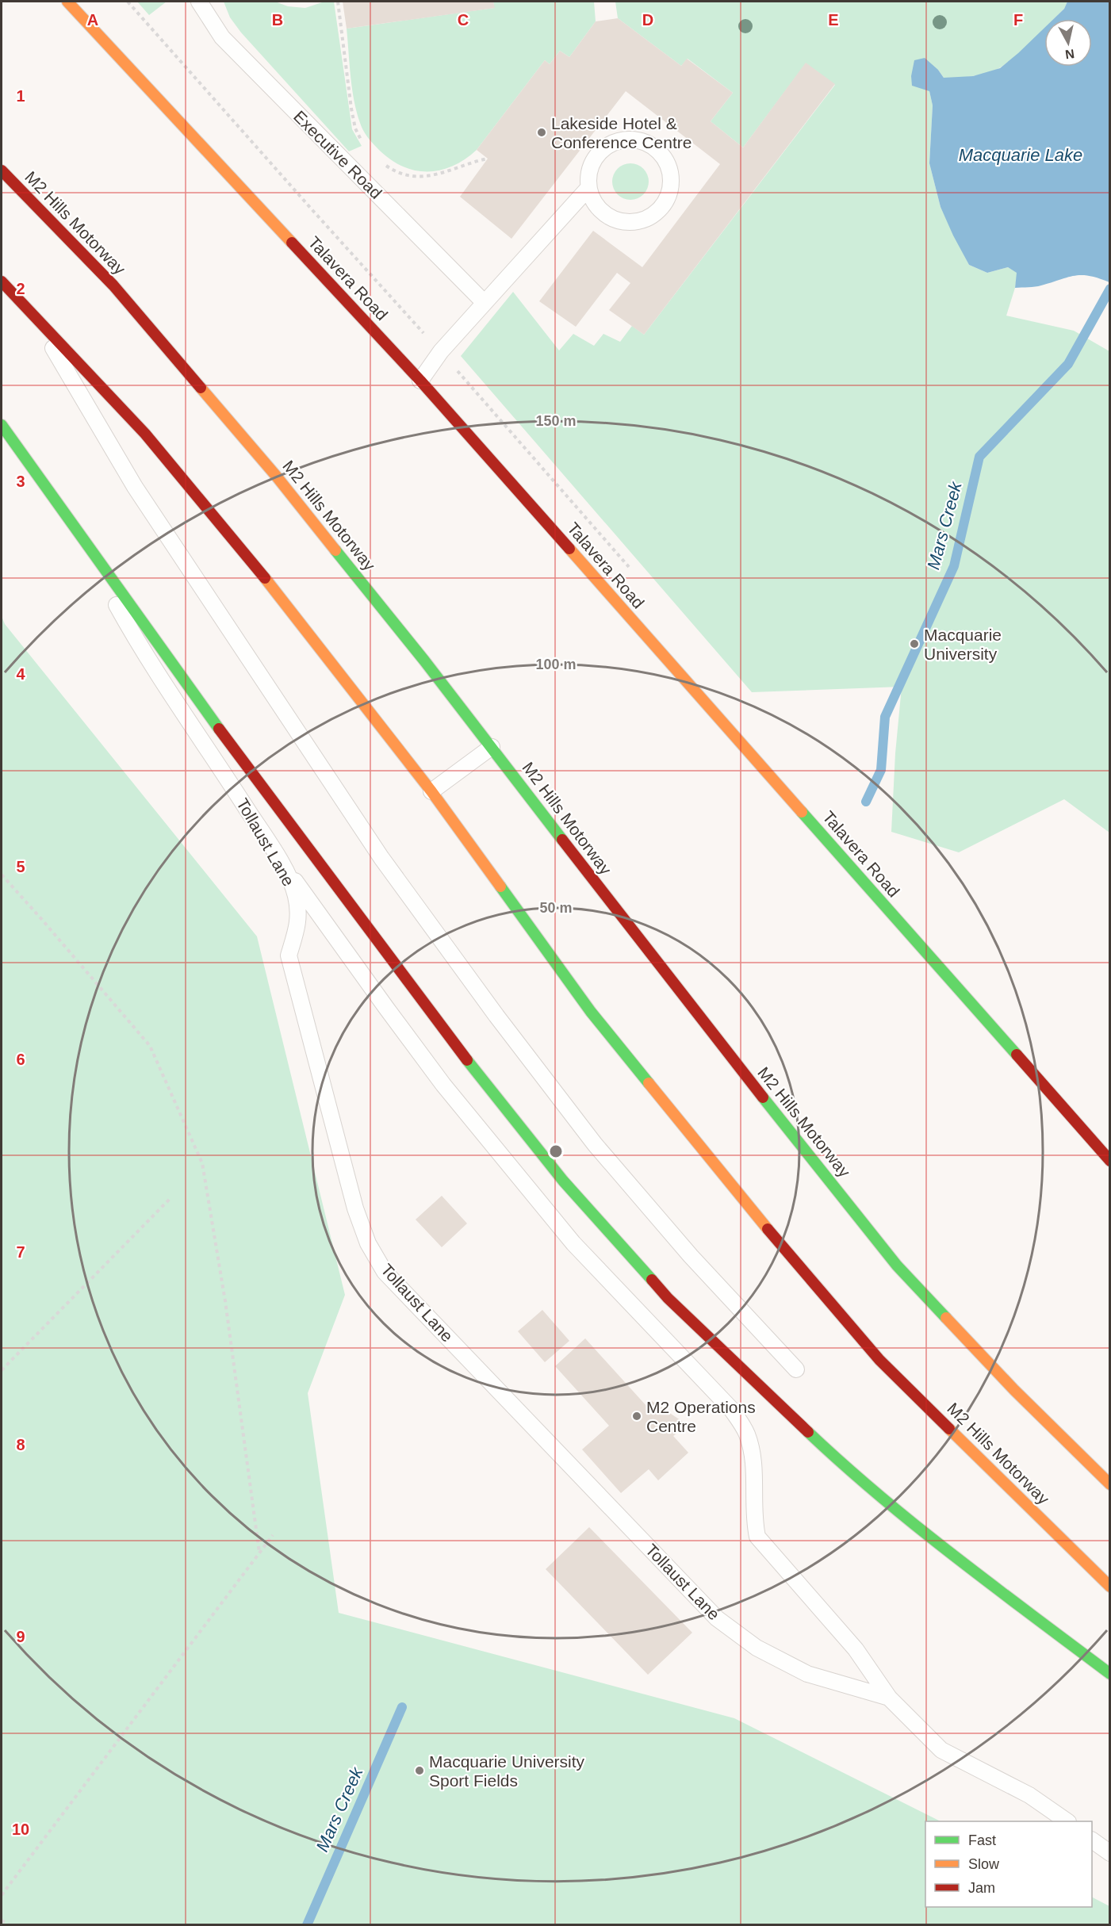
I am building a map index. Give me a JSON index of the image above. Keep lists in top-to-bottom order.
{
  "streets": {
    "main road": ["M2 Hills Motorway", "Talavera Road"],
    "lane": ["Executive Road", "Tollaust Lane"]
  },
  "water": ["Macquarie Lake", "Mars Creek"],
  "places": [
    "Lakeside Hotel & Conference Centre",
    "Macquarie University",
    "M2 Operations Centre",
    "Macquarie University Sport Fields"
  ],
  "legend": ["Fast", "Slow", "Jam"],
  "north": "bottom",
  "grid": {
    "columns": [
      "A",
      "B",
      "C",
      "D",
      "E",
      "F"
    ],
    "rows": [
      "1",
      "2",
      "3",
      "4",
      "5",
      "6",
      "7",
      "8",
      "9",
      "10"
    ]
  },
  "rings": ["150 m", "100 m", "50 m"]
}
